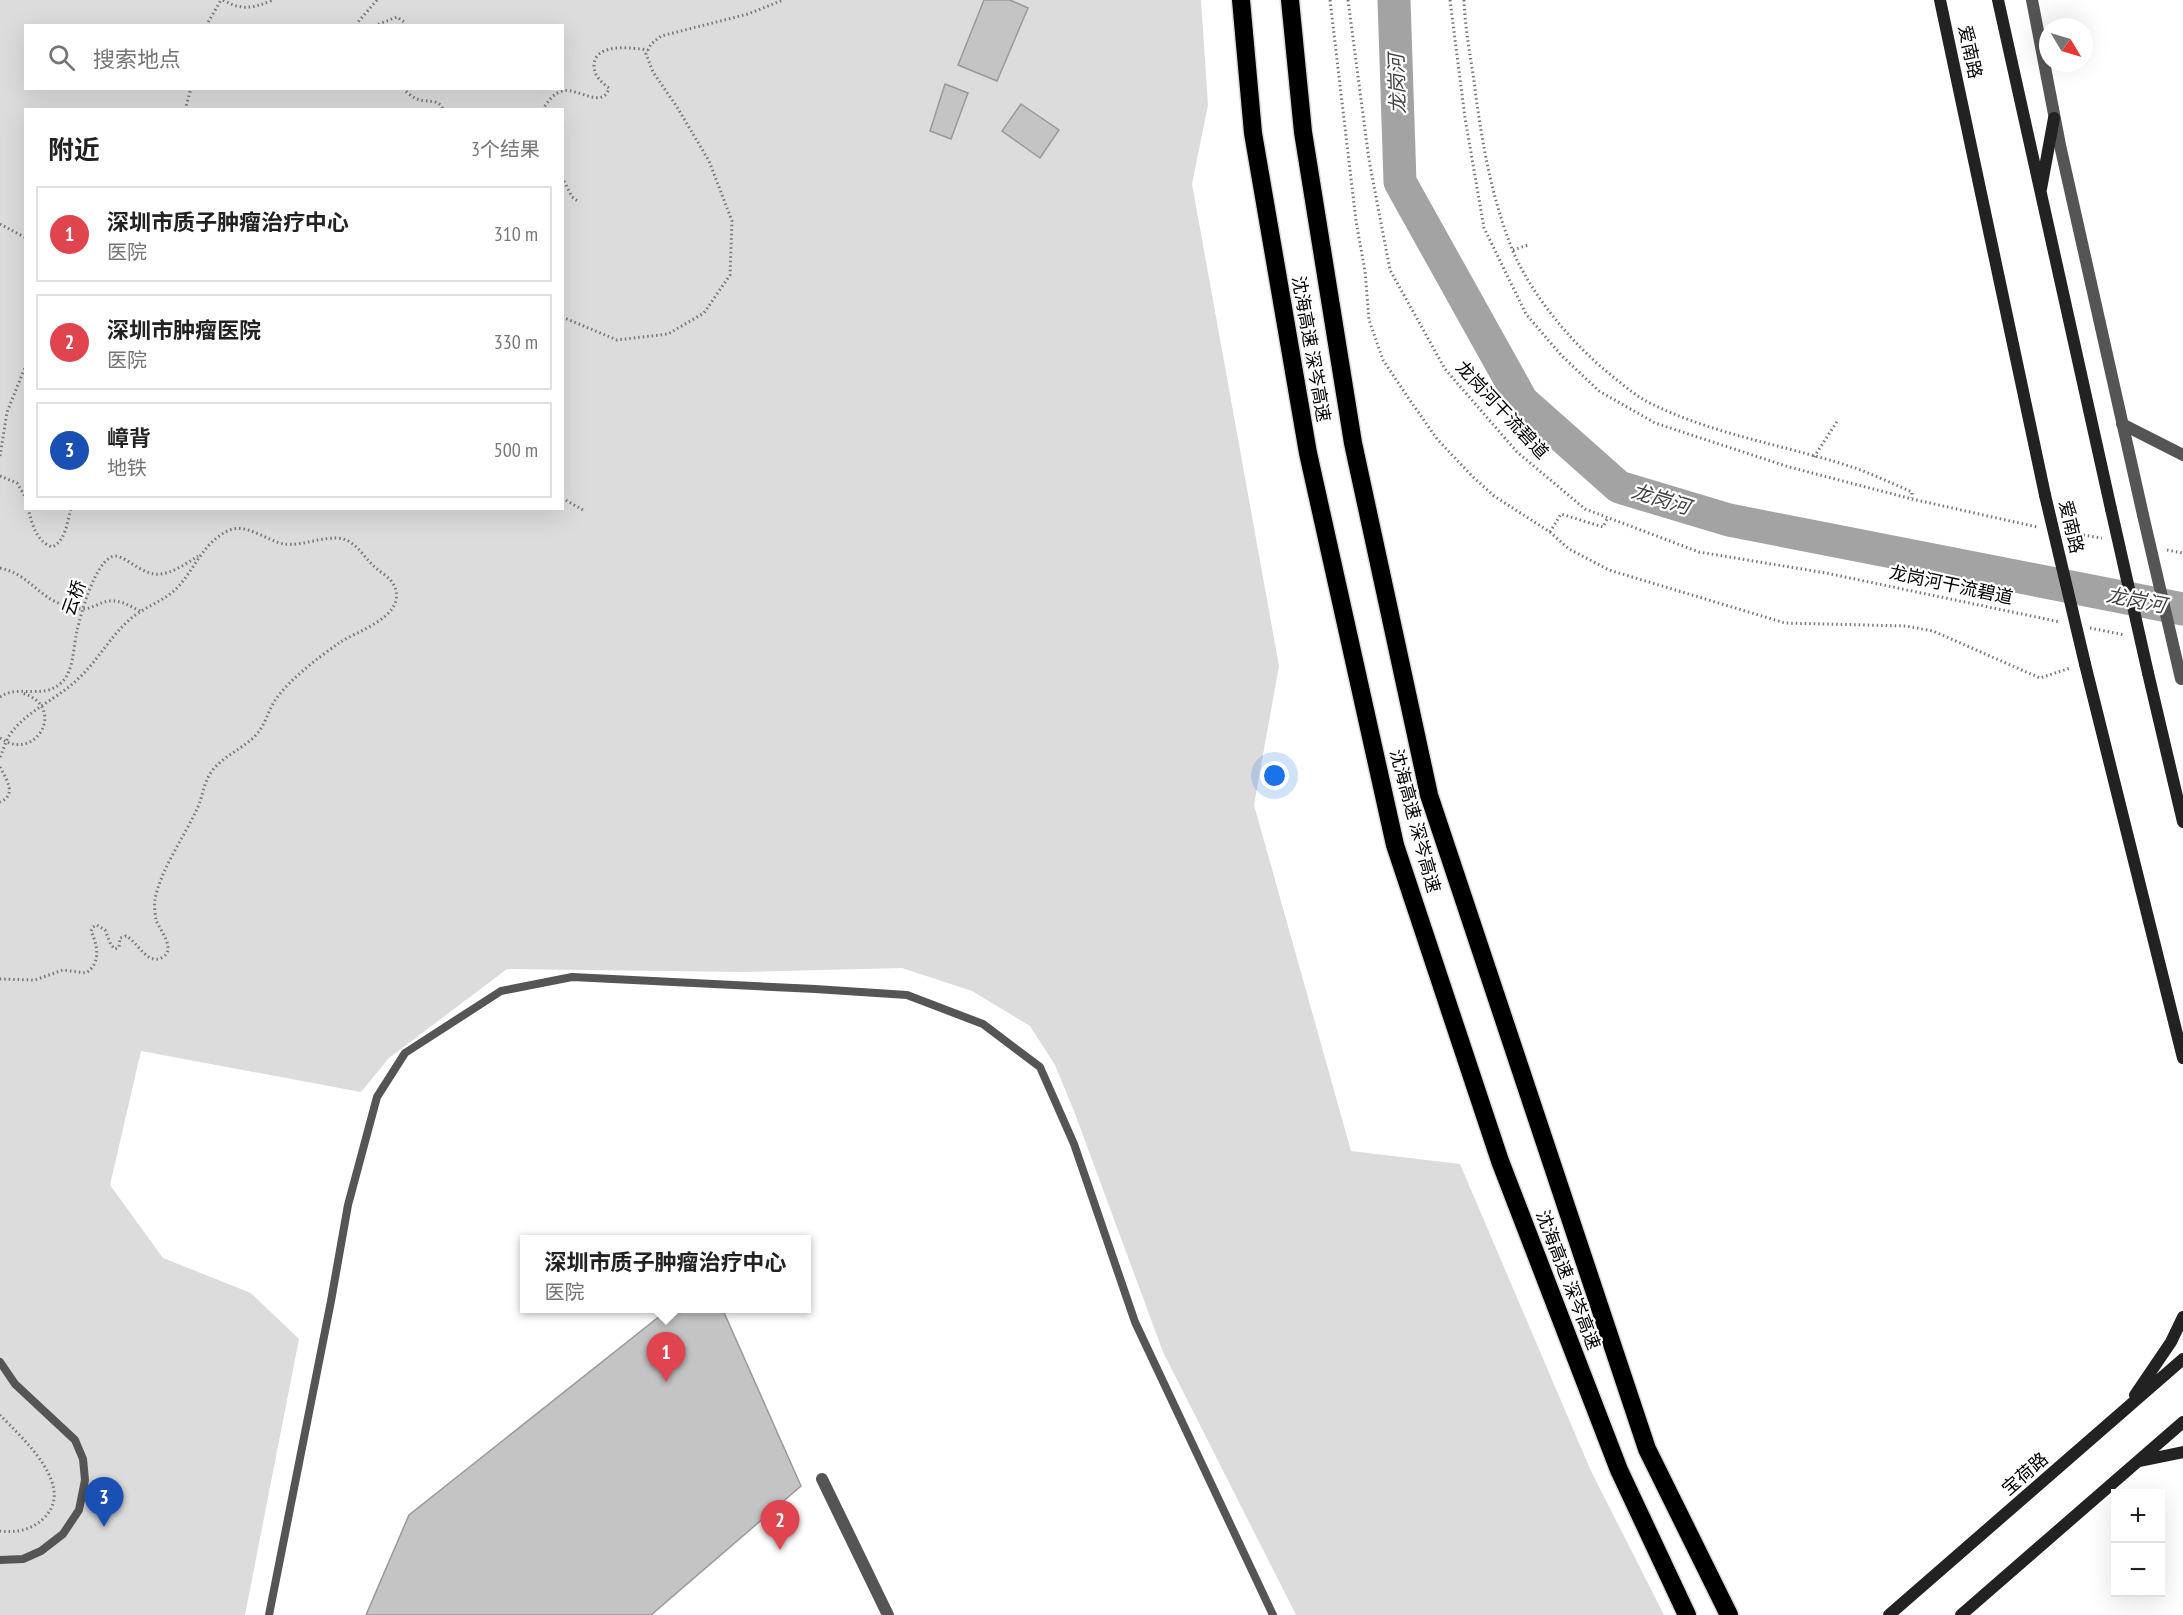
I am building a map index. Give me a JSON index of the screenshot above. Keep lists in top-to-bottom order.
{
  "streets": {
    "highway": ["沈海高速 深岑高速"],
    "main road": ["爱南路", "宝荷路"],
    "path": ["龙岗河干流碧道", "云桥"]
  },
  "water": ["龙岗河"],
  "north": "bottom right",
  "page": {
    "search": "搜索地点",
    "heading": ["附近", "3个结果"],
    "list": [
      {
        "mark": "1",
        "name": "深圳市质子肿瘤治疗中心",
        "note": "医院",
        "value": "310 m"
      },
      {
        "mark": "2",
        "name": "深圳市肿瘤医院",
        "note": "医院",
        "value": "330 m"
      },
      {
        "mark": "3",
        "name": "嶂背",
        "note": "地铁",
        "value": "500 m"
      }
    ],
    "popup": ["深圳市质子肿瘤治疗中心", "医院"],
    "pins": ["1", "3", "2"],
    "map_buttons": ["+", "−"]
  }
}
